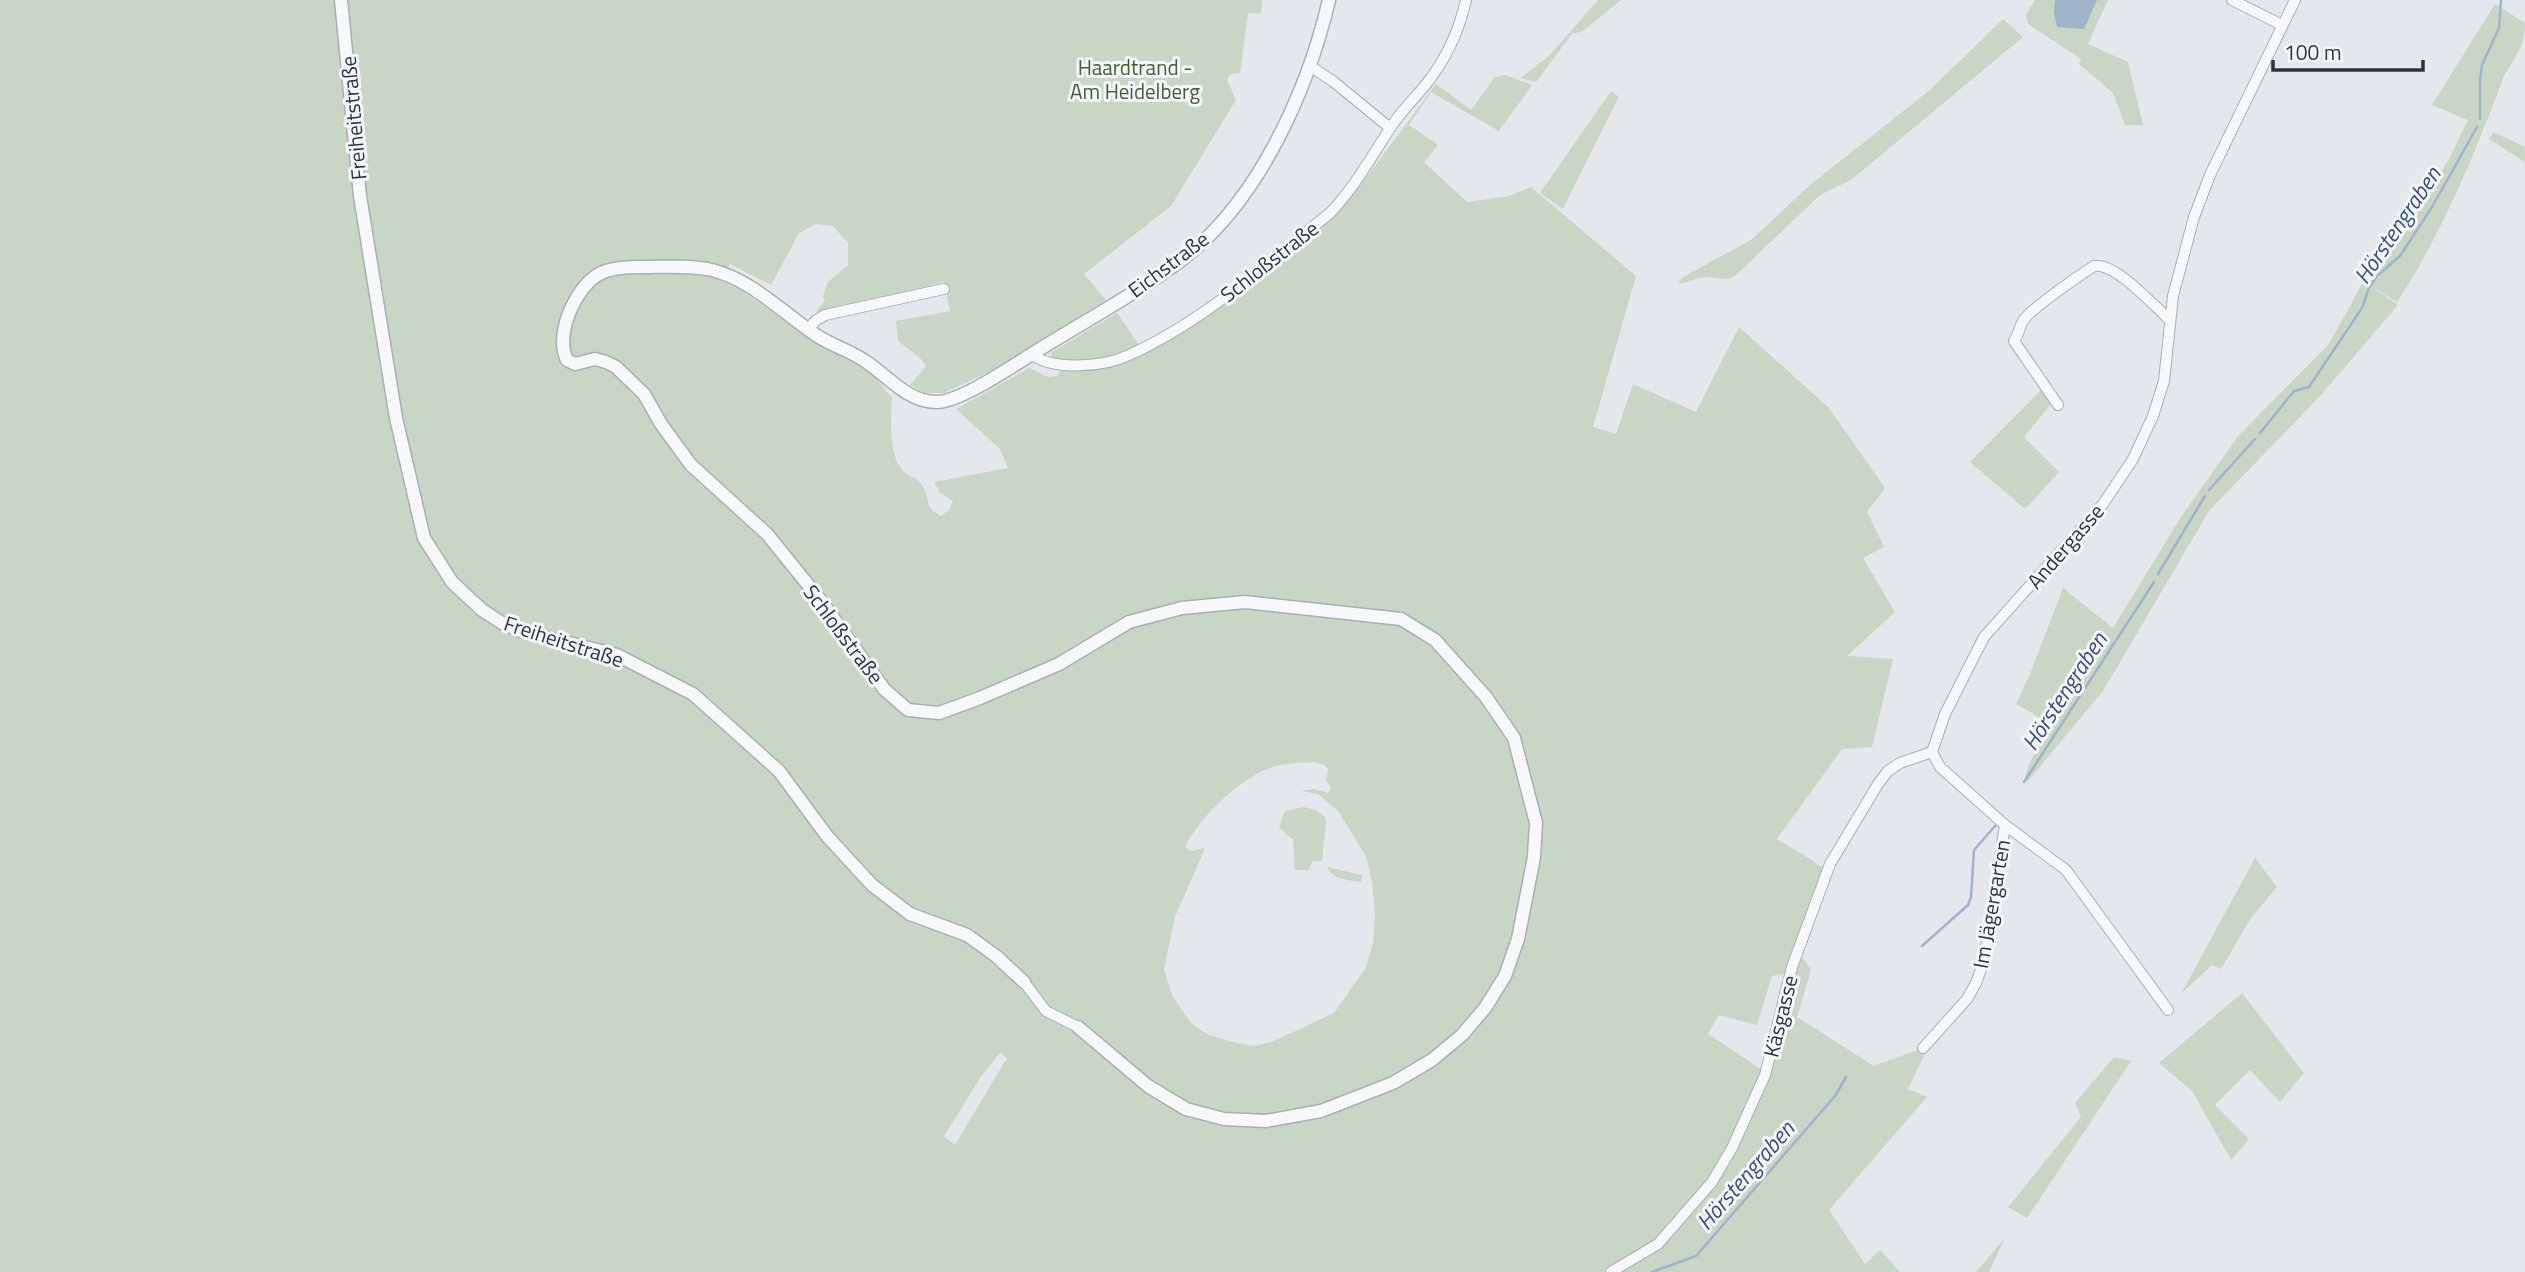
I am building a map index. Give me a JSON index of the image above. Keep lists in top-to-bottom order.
{
  "streets": {
    "street": [
      "Freiheitstraße",
      "Schloßstraße",
      "Eichstraße",
      "Andergasse",
      "Im Jägergarten",
      "Käsgasse"
    ]
  },
  "crossings": [
    ["Freiheitstraße", "Schloßstraße"],
    ["Schloßstraße", "Eichstraße"],
    ["Andergasse", "Käsgasse"]
  ],
  "water": ["Hörstengraben"],
  "parks": ["Haardtrand - Am Heidelberg"],
  "scale_bar": "100 m"
}
